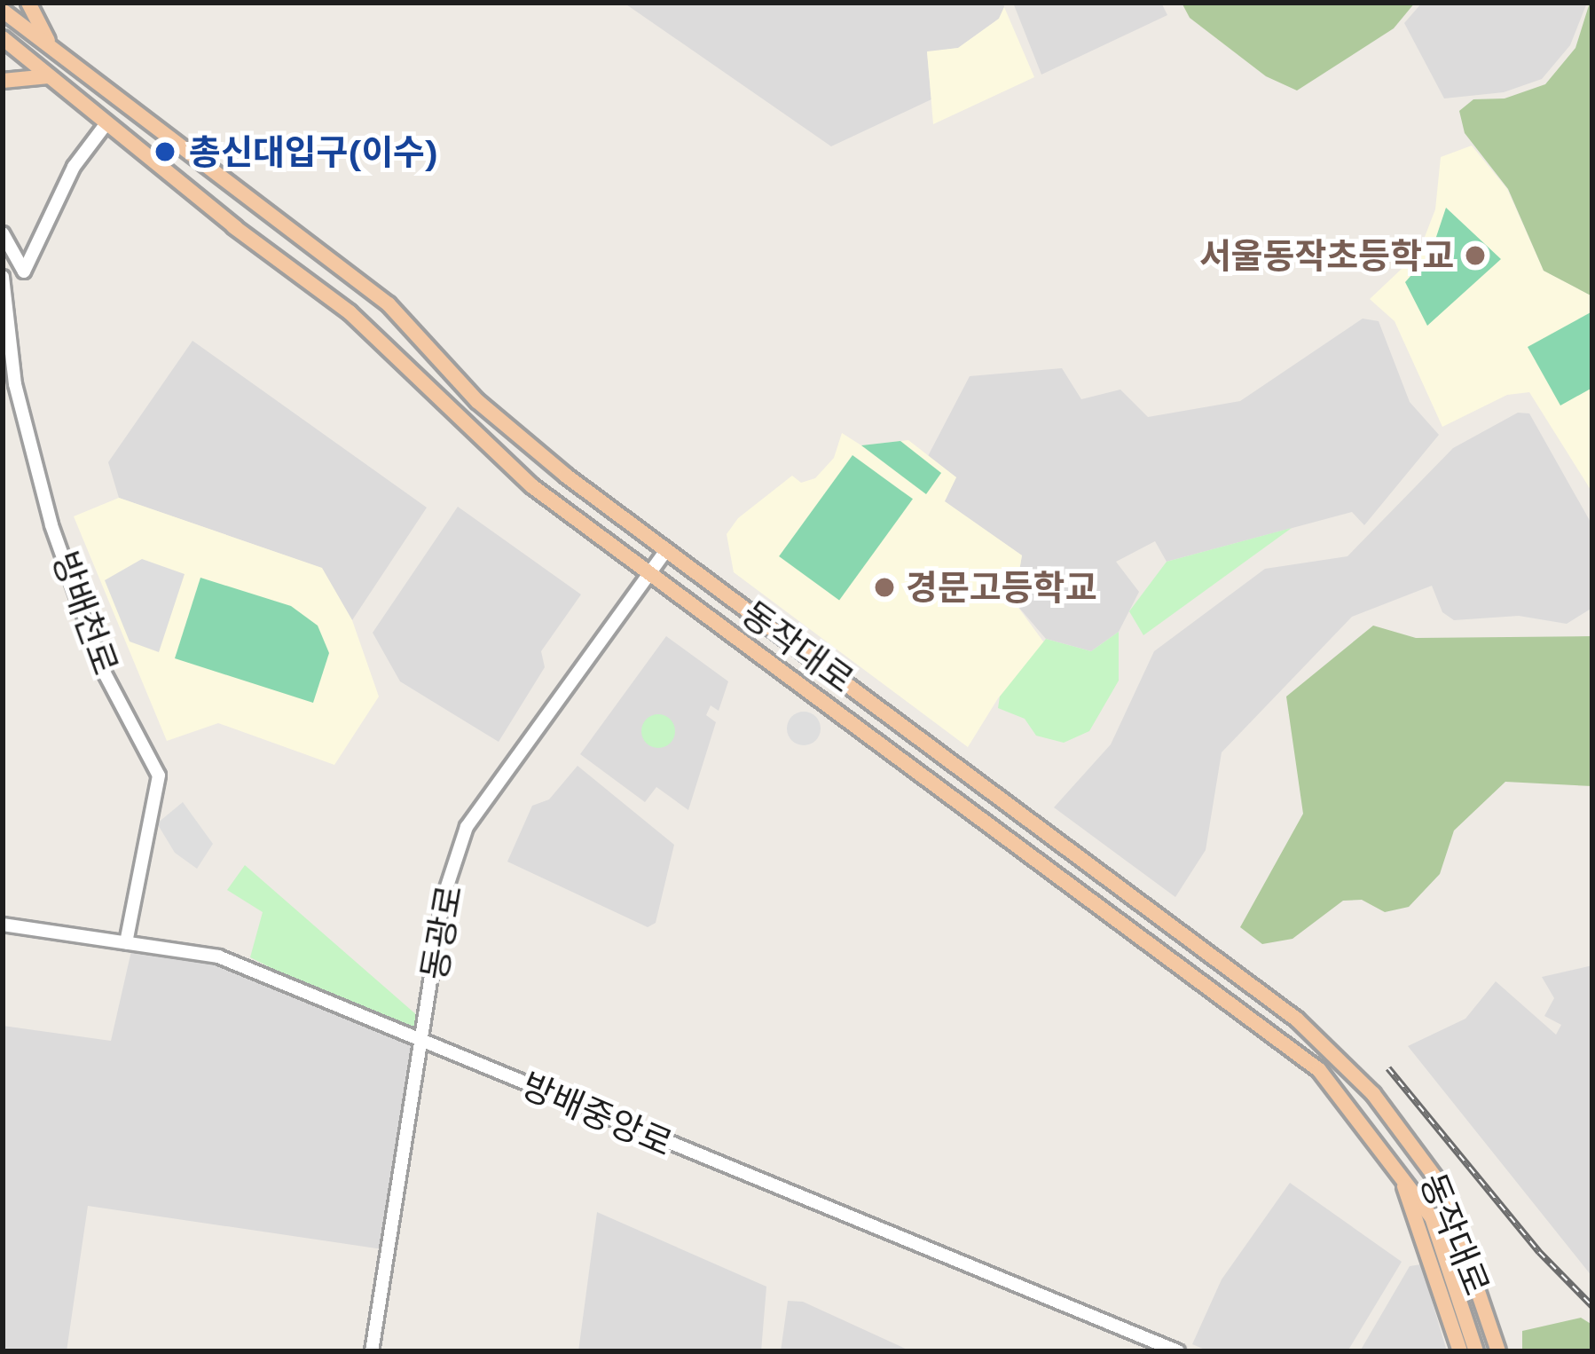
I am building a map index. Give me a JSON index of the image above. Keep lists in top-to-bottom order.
{
  "streets": {
    "main road": ["동작대로"],
    "street": ["방배천로", "동광로", "방배중앙로"]
  },
  "crossings": [
    ["방배천로", "방배중앙로"],
    ["동작대로", "동광로"],
    ["동광로", "방배중앙로"]
  ],
  "places": ["총신대입구(이수)", "서울동작초등학교", "경문고등학교"]
}
